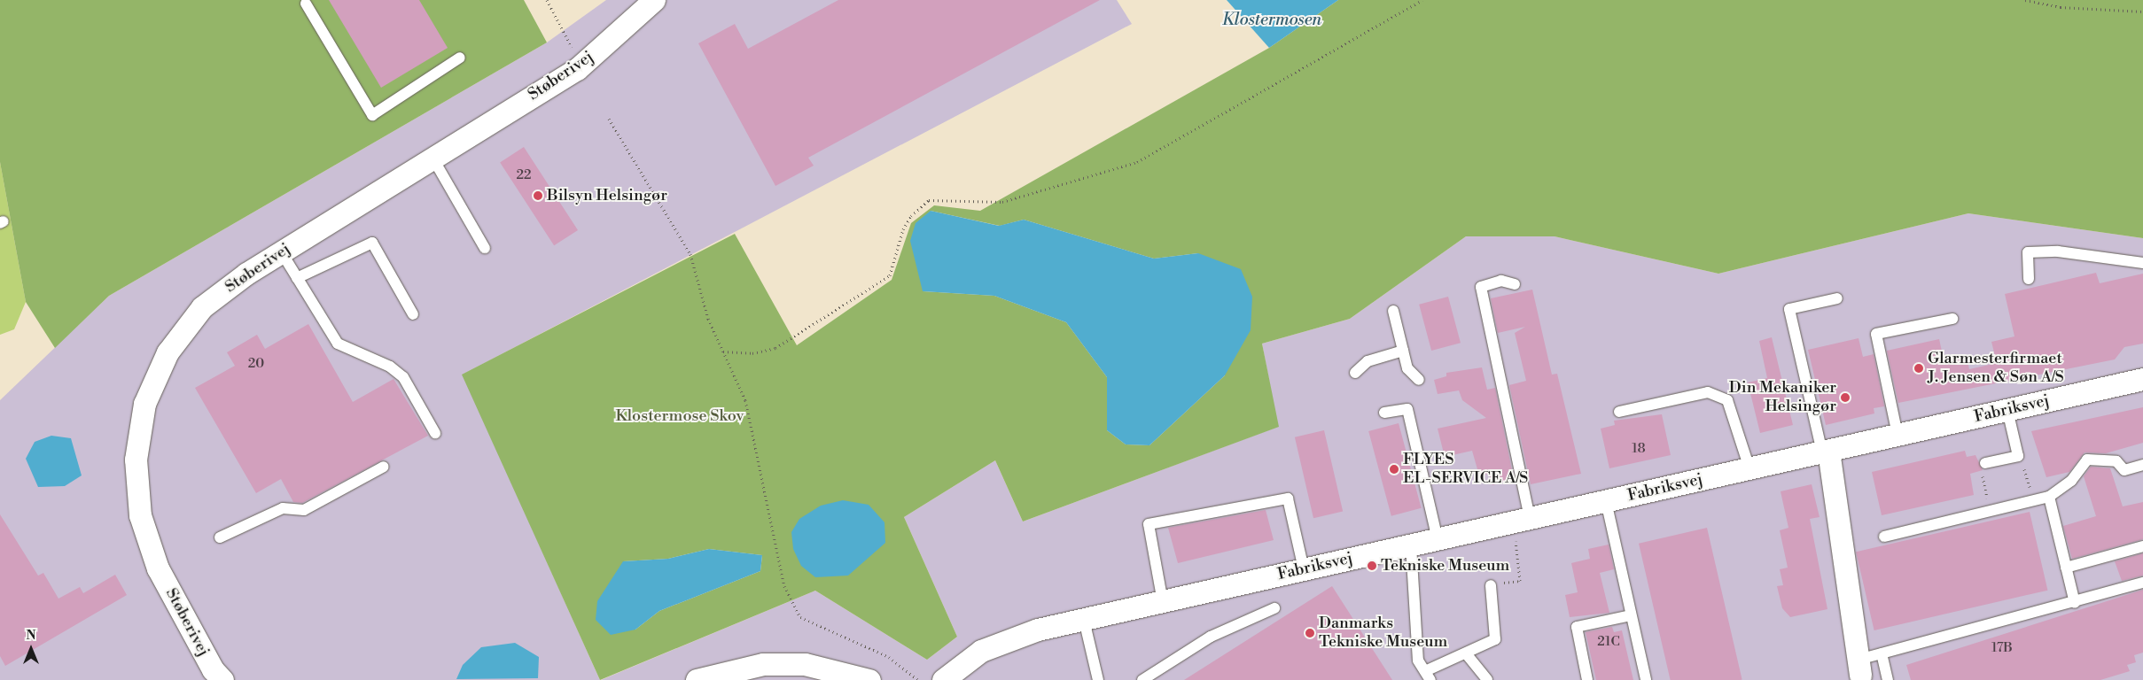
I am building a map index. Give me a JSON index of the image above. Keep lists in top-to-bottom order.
{
  "streets": {
    "street": ["Støberivej", "Fabriksvej"]
  },
  "water": ["Klostermosen"],
  "parks": ["Klostermose Skov"],
  "places": [
    "Bilsyn Helsingør",
    "Glarmesterfirmaet J. Jensen & Søn A/S",
    "Din Mekaniker Helsingør",
    "FLYES EL-SERVICE A/S",
    "Tekniske Museum",
    "Danmarks Tekniske Museum"
  ],
  "house_numbers": [
    "22",
    "20",
    "18",
    "21C",
    "17B"
  ],
  "north": "top"
}
